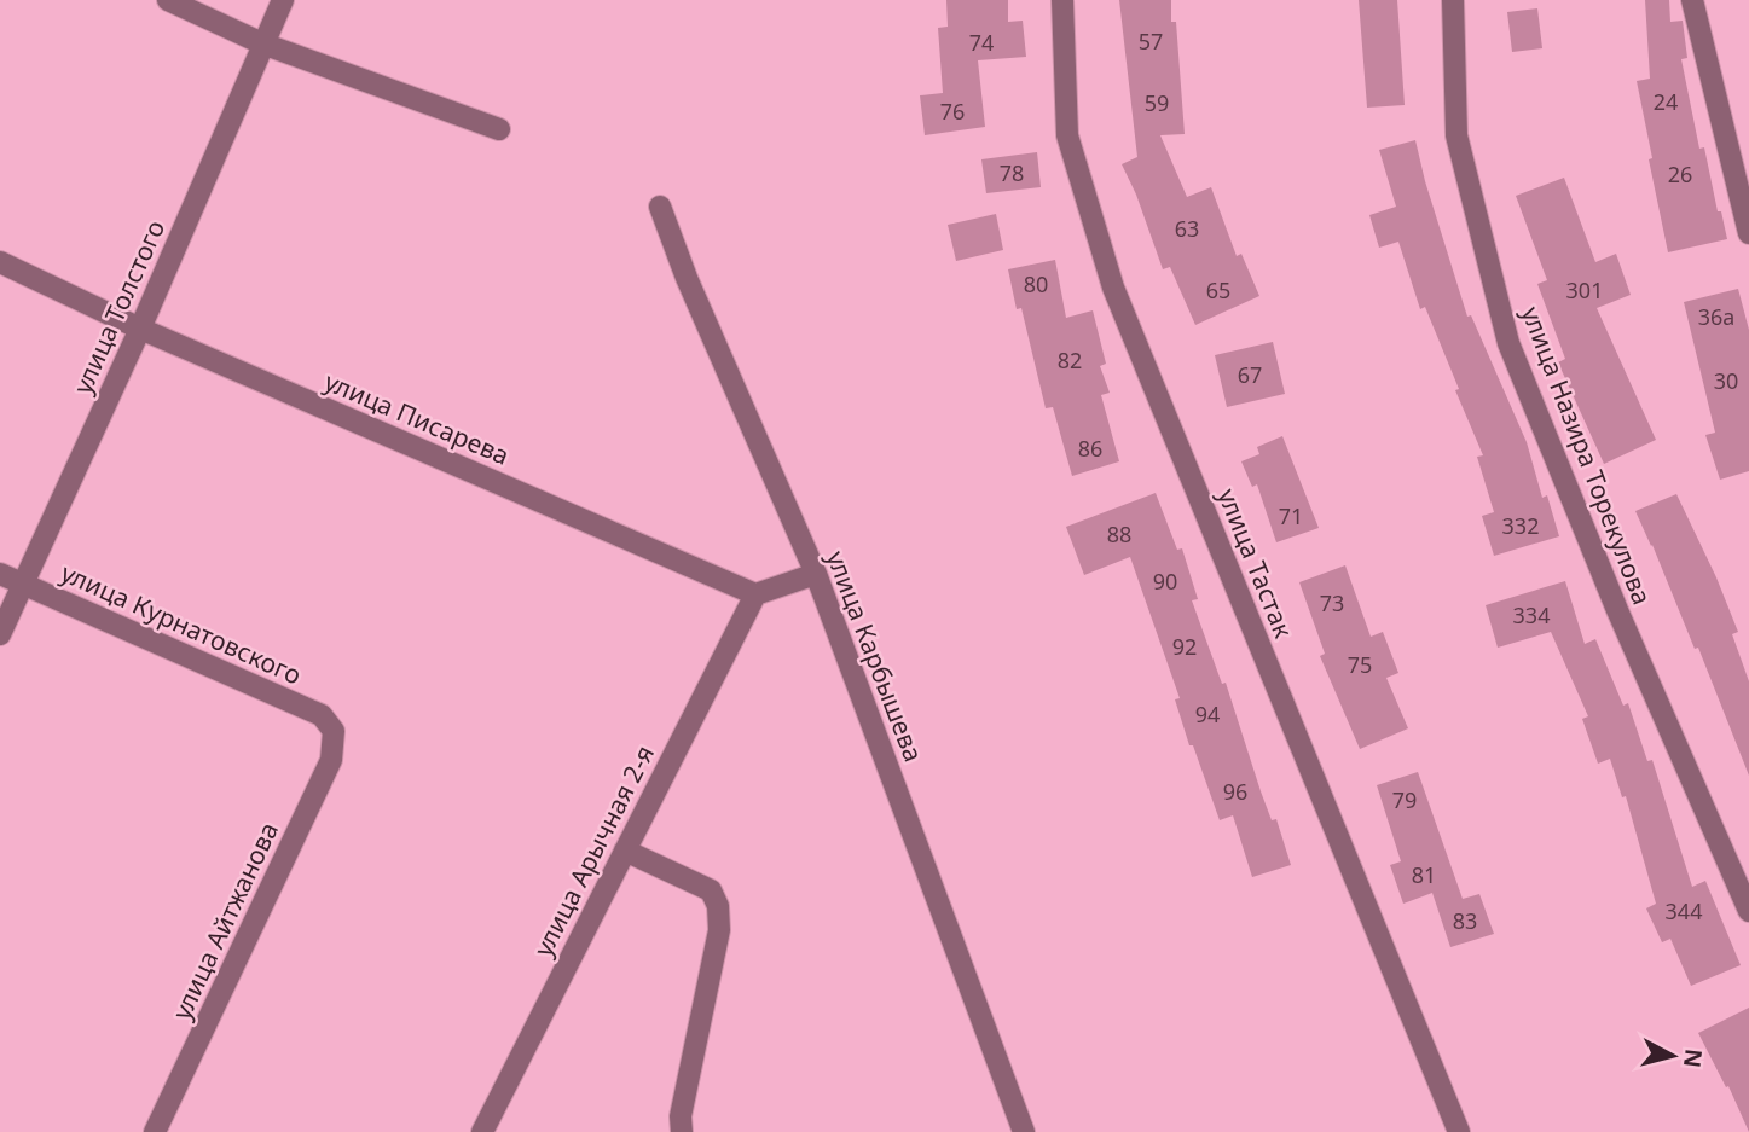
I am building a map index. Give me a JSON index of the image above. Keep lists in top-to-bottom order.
{
  "streets": {
    "street": [
      "улица Толстого",
      "улица Писарева",
      "улица Назира Торекулова",
      "улица Тастак",
      "улица Курнатовского",
      "улица Карбышева",
      "улица Арычная 2-я",
      "улица Айтжанова"
    ]
  },
  "crossings": [
    ["улица Толстого", "улица Писарева"],
    ["улица Толстого", "улица Курнатовского"],
    ["улица Писарева", "улица Арычная 2-я"],
    ["улица Курнатовского", "улица Айтжанова"]
  ],
  "house_numbers": [
    "57",
    "74",
    "24",
    "59",
    "76",
    "78",
    "26",
    "63",
    "80",
    "65",
    "301",
    "36а",
    "82",
    "67",
    "30",
    "86",
    "71",
    "332",
    "88",
    "90",
    "73",
    "334",
    "92",
    "75",
    "94",
    "96",
    "79",
    "81",
    "344",
    "83"
  ],
  "north": "right"
}
